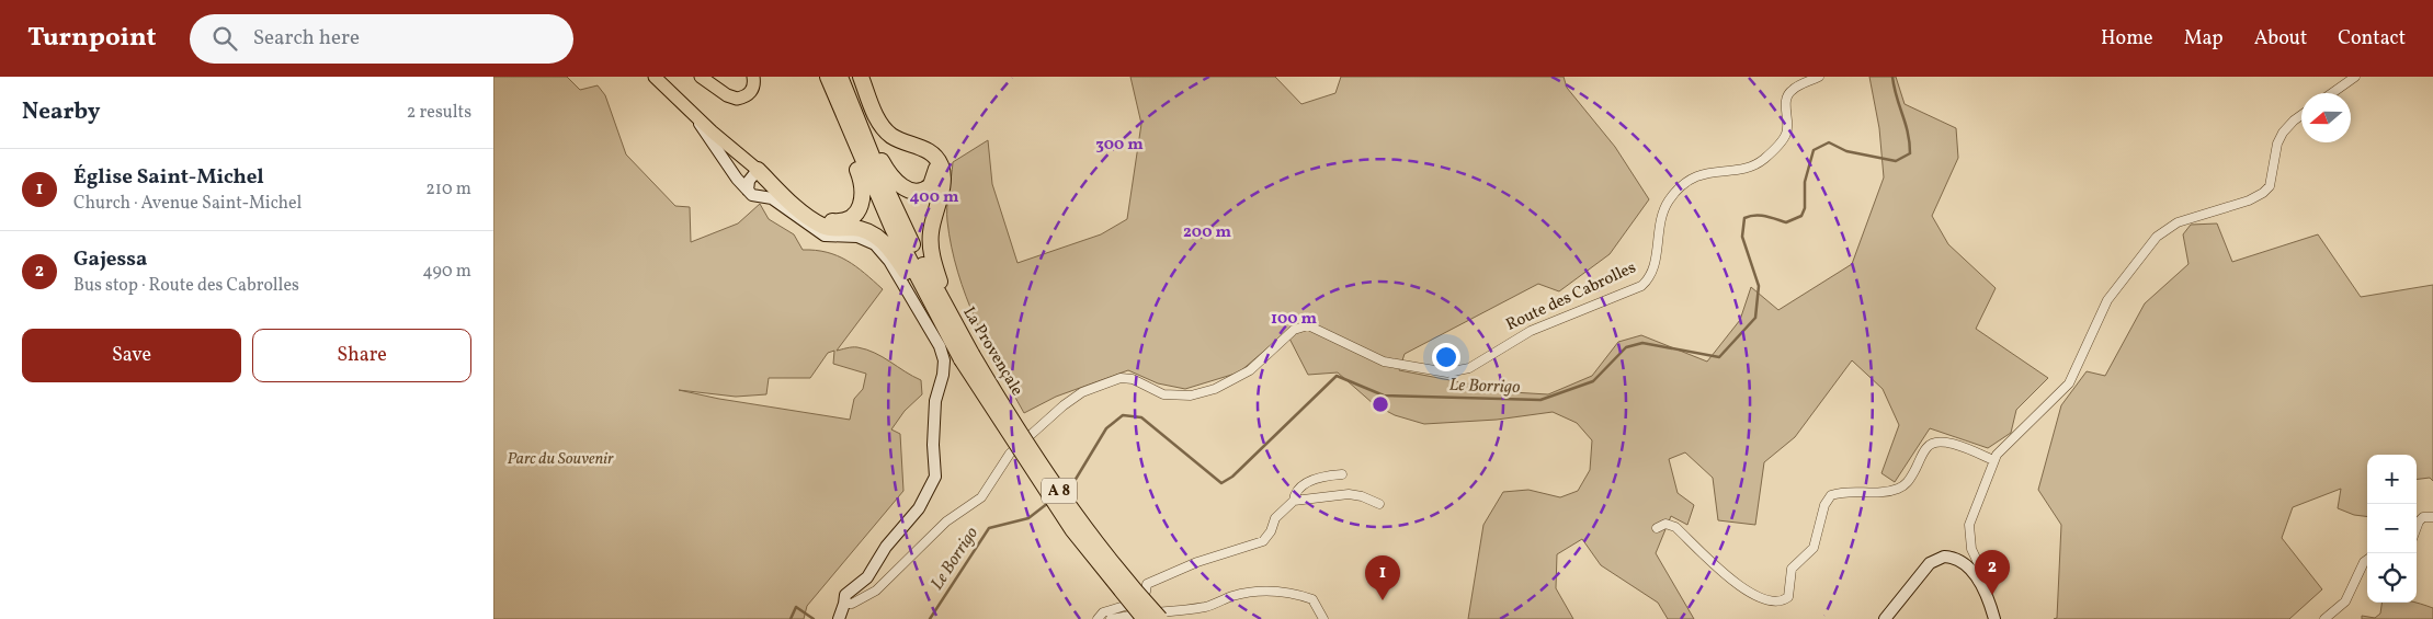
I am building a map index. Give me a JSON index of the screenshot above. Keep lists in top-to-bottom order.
{
  "streets": {
    "highway": ["La Provençale", "A 8"],
    "street": ["Route des Cabrolles"]
  },
  "water": ["Le Borrigo"],
  "parks": ["Parc du Souvenir"],
  "north": "left",
  "page": {
    "header": "Turnpoint",
    "search": "Search here",
    "nav": [
      "Home",
      "Map",
      "About",
      "Contact"
    ],
    "heading": ["Nearby", "2 results"],
    "list": [
      {
        "mark": "1",
        "name": "Église Saint-Michel",
        "note": "Church · Avenue Saint-Michel",
        "value": "210 m"
      },
      {
        "mark": "2",
        "name": "Gajessa",
        "note": "Bus stop · Route des Cabrolles",
        "value": "490 m"
      }
    ],
    "buttons": ["Save", "Share"],
    "map_buttons": ["+", "−"],
    "pins": ["2", "1"]
  },
  "rings": [
    "300 m",
    "400 m",
    "200 m",
    "100 m"
  ]
}
